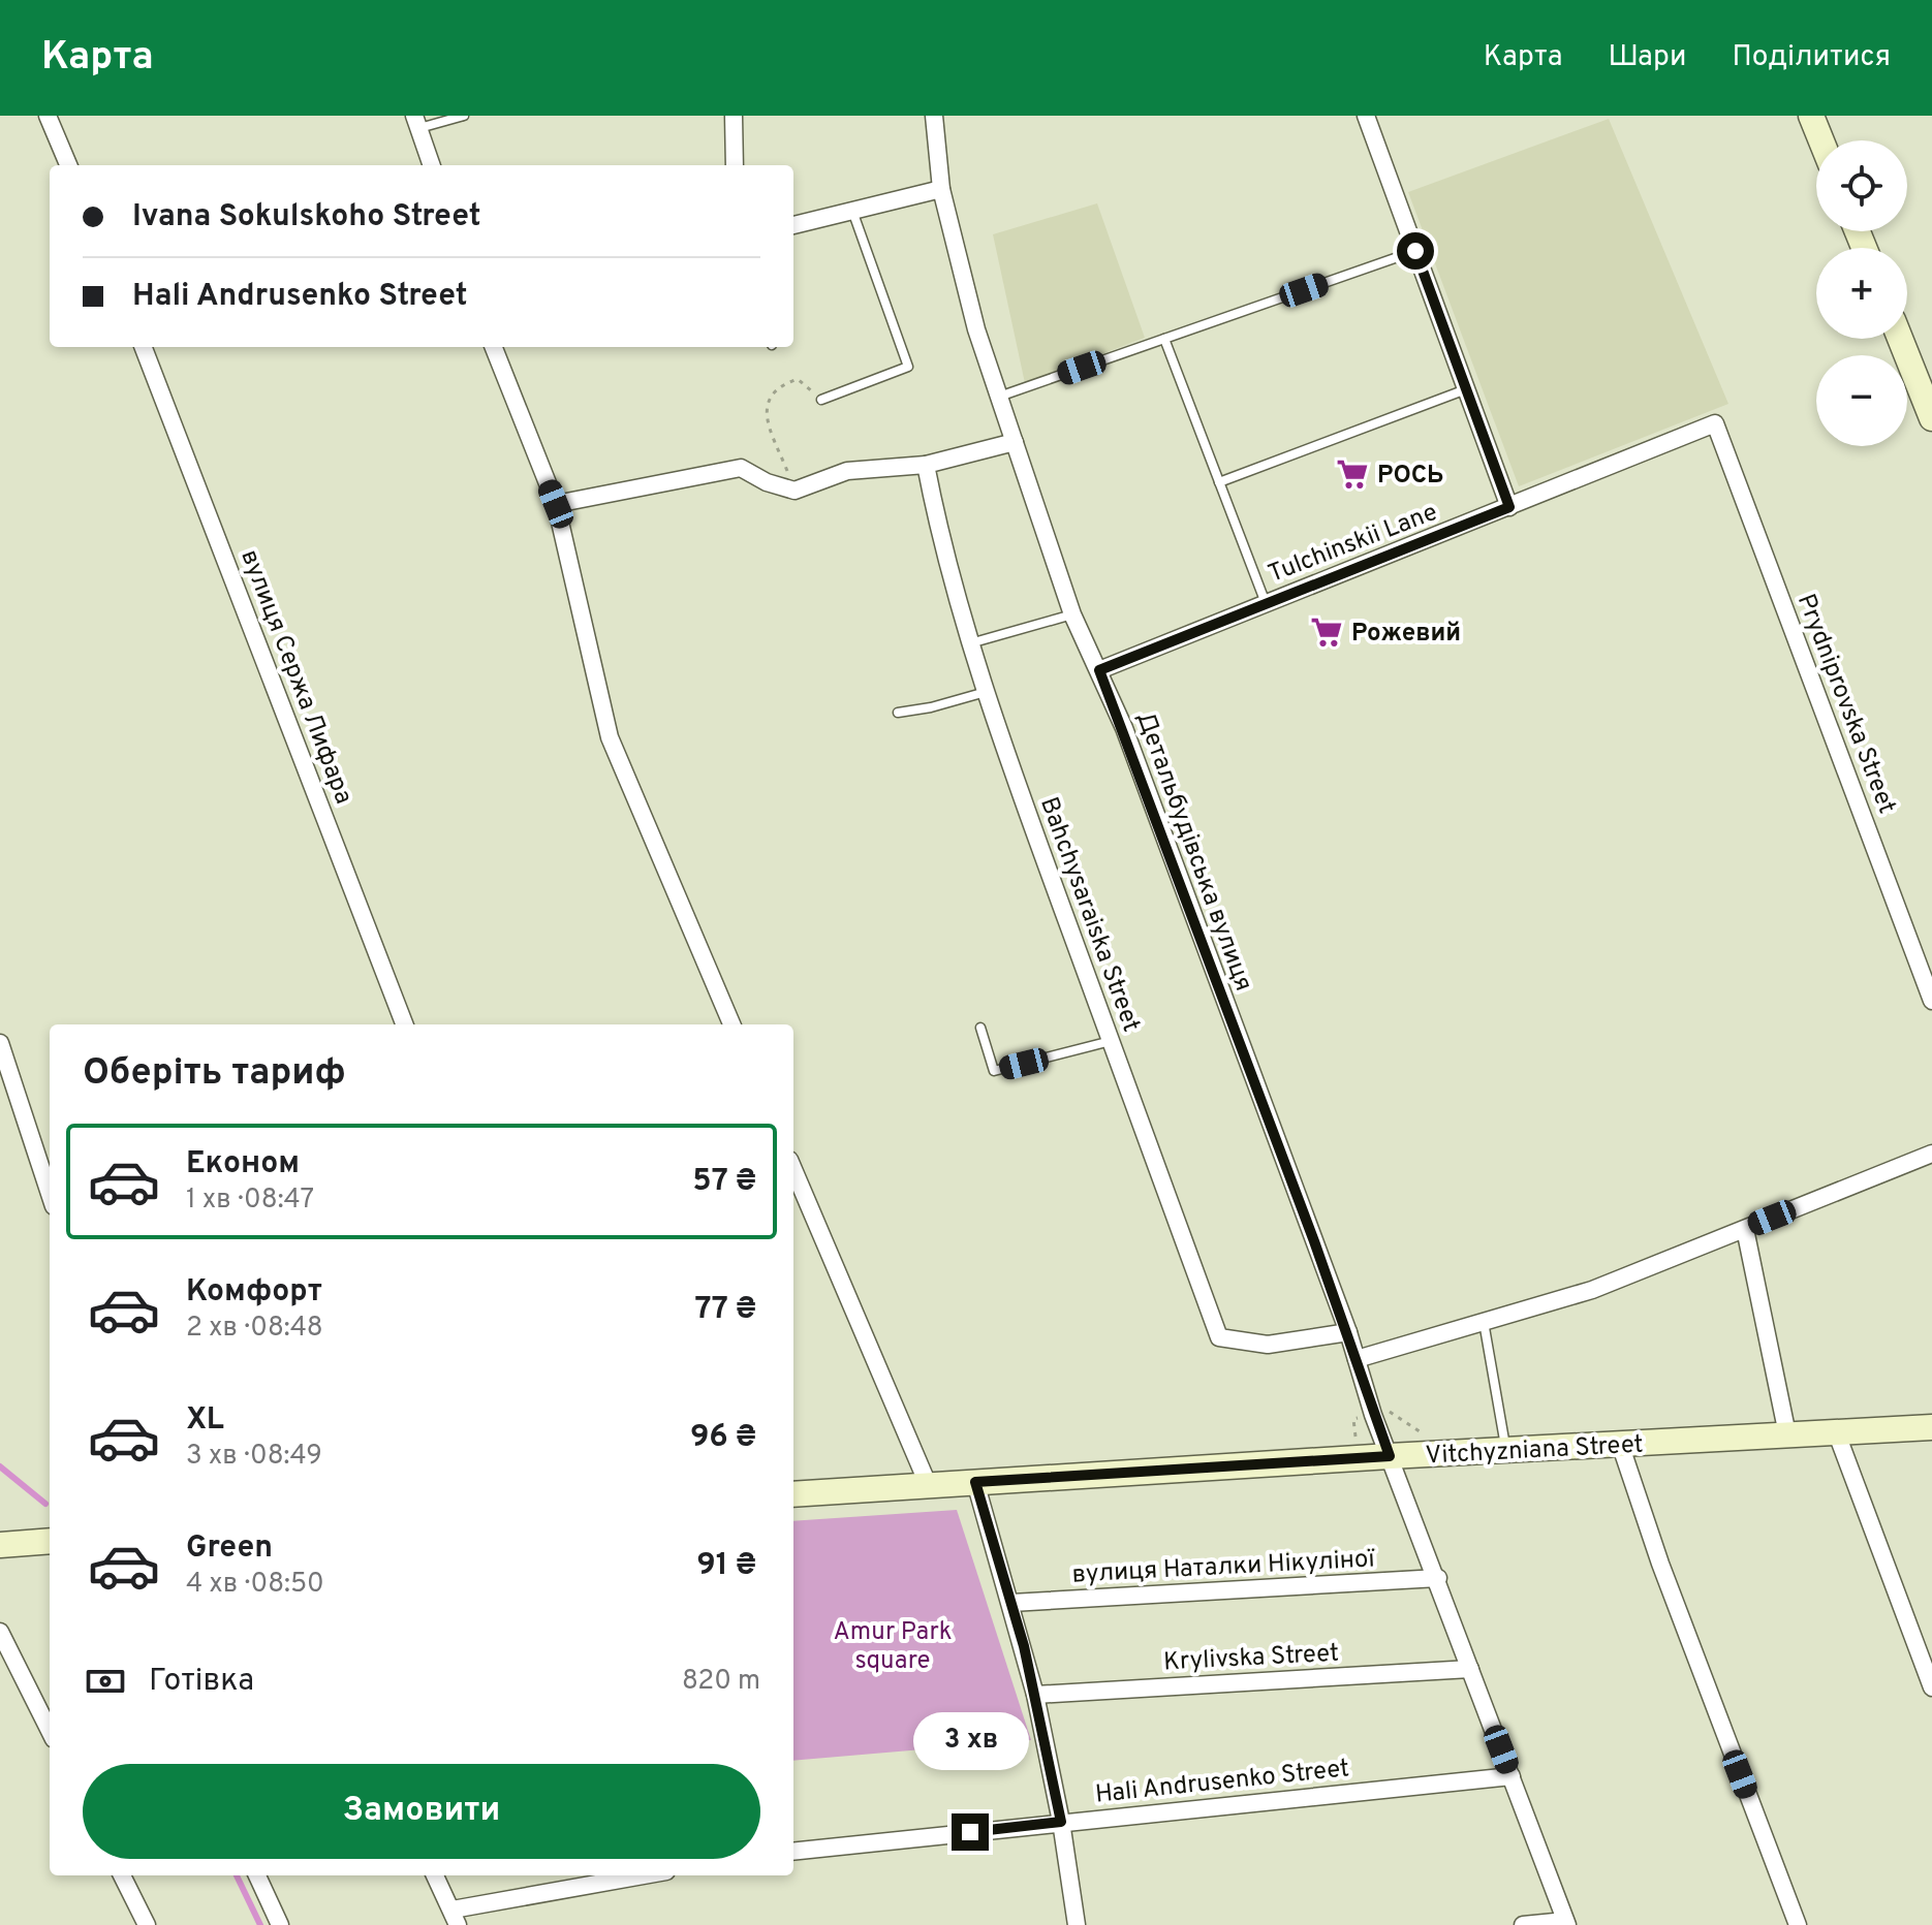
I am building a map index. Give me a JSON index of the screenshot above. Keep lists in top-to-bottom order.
{
  "streets": {
    "street": [
      "Tulchinskii Lane",
      "вулиця Сержа Лифара",
      "Prydniprovska Street",
      "Детальбудівська вулиця",
      "Bahchysaraiska Street",
      "Vitchyzniana Street",
      "вулиця Наталки Нікуліної",
      "Krylivska Street",
      "Hali Andrusenko Street"
    ]
  },
  "crossings": [
    ["Tulchinskii Lane", "Prydniprovska Street"],
    ["Tulchinskii Lane", "Детальбудівська вулиця"],
    ["Детальбудівська вулиця", "Bahchysaraiska Street"],
    ["Детальбудівська вулиця", "Vitchyzniana Street"],
    ["Детальбудівська вулиця", "вулиця Наталки Нікуліної"],
    ["Детальбудівська вулиця", "Krylivska Street"],
    ["Детальбудівська вулиця", "Hali Andrusenko Street"]
  ],
  "parks": ["Amur Park square"],
  "places": {
    "supermarket": ["РОСЬ", "Рожевий"]
  },
  "page": {
    "header": "Карта",
    "nav": ["Карта", "Шари", "Поділитися"],
    "map_buttons": ["+", "−"],
    "banner": ["Ivana Sokulskoho Street", "Hali Andrusenko Street"],
    "heading": "Оберіть тариф",
    "list": [
      {
        "name": "Економ",
        "note": "1 хв · 08:47",
        "value": "57 ₴"
      },
      {
        "name": "Комфорт",
        "note": "2 хв · 08:48",
        "value": "77 ₴"
      },
      {
        "name": "XL",
        "note": "3 хв · 08:49",
        "value": "96 ₴"
      },
      {
        "name": "Green",
        "note": "4 хв · 08:50",
        "value": "91 ₴"
      }
    ],
    "pay": ["Готівка", "820 m"],
    "bubble": "3 хв",
    "buttons": "Замовити"
  }
}
